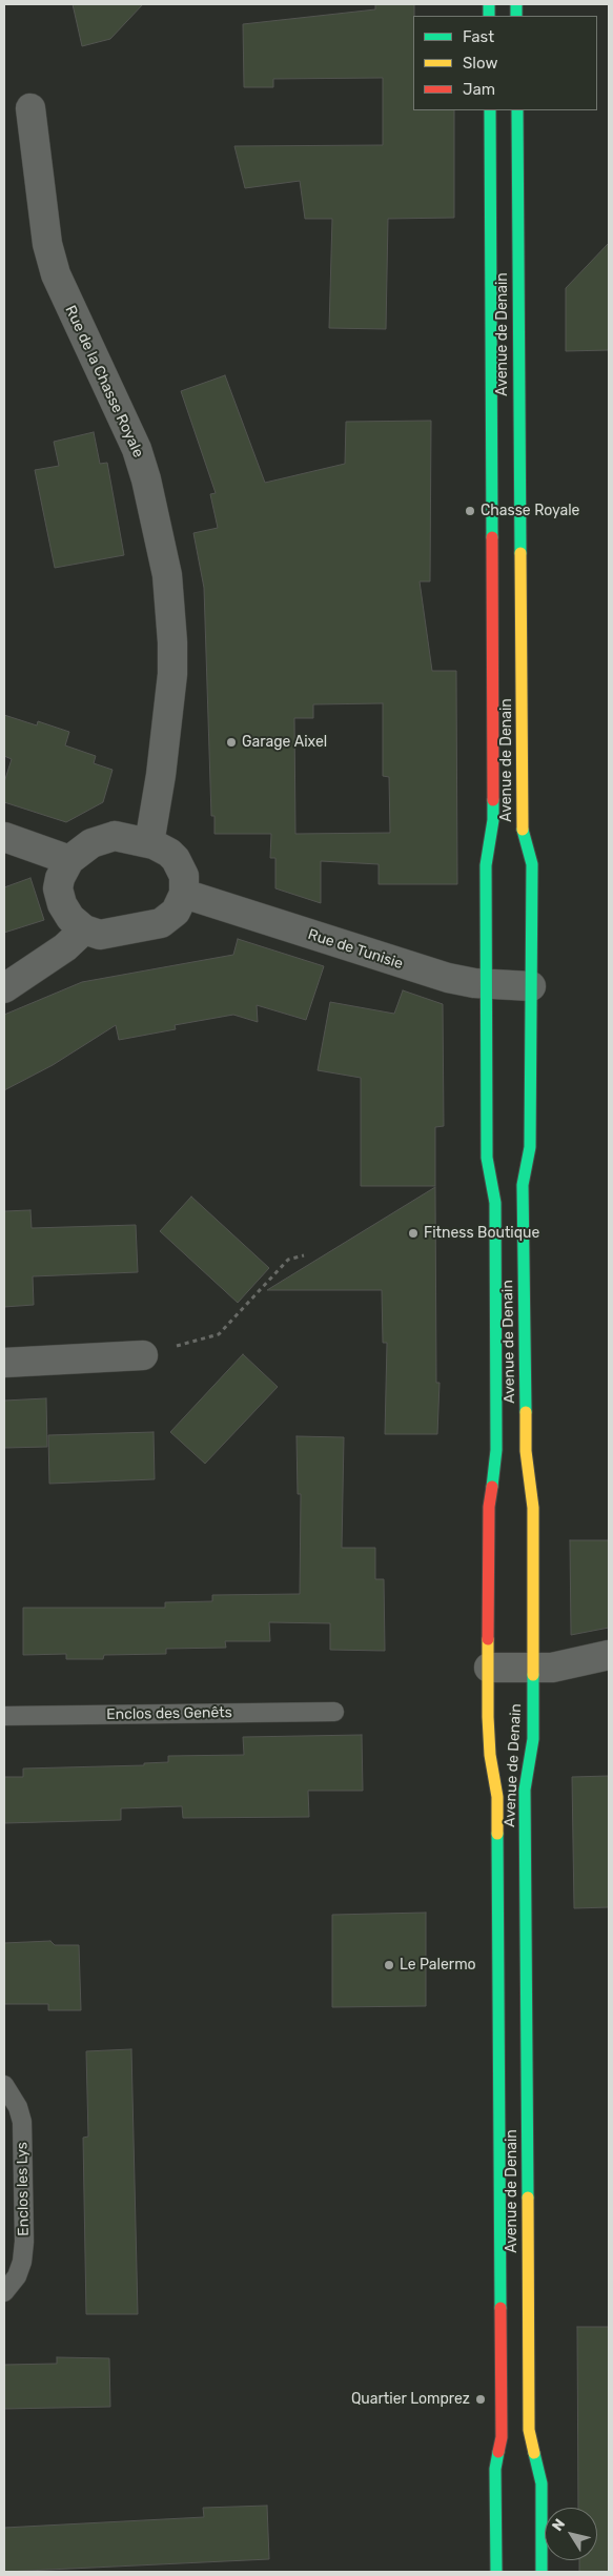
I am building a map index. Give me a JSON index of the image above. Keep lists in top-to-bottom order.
{
  "streets": {
    "main road": ["Avenue de Denain"],
    "street": ["Rue de la Chasse Royale", "Rue de Tunisie"],
    "lane": ["Enclos des Genêts", "Enclos les Lys"]
  },
  "crossings": [
    ["Avenue de Denain", "Rue de Tunisie"],
    ["Rue de la Chasse Royale", "Rue de Tunisie"]
  ],
  "places": [
    "Chasse Royale",
    "Garage Aixel",
    "Fitness Boutique",
    "Le Palermo",
    "Quartier Lomprez"
  ],
  "legend": ["Fast", "Slow", "Jam"],
  "north": "top left"
}
